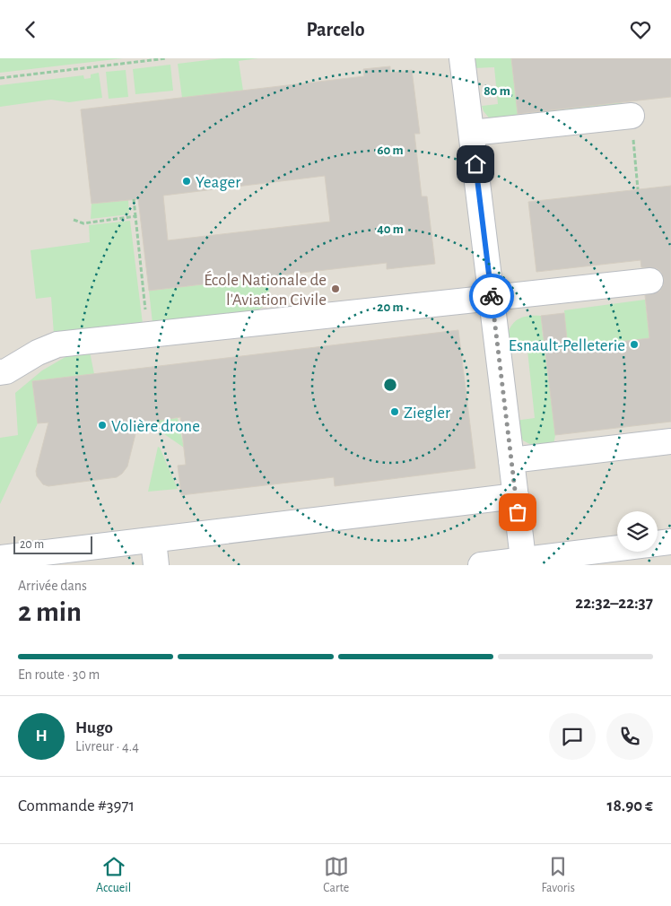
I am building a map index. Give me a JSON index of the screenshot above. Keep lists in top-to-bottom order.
{
  "places": [
    "Yeager",
    "École Nationale de l'Aviation Civile",
    "Esnault-Pelleterie",
    "Ziegler",
    "Volière drone"
  ],
  "scale_bar": "20 m",
  "page": {
    "header": "Parcelo",
    "scale": "20 m",
    "heading": ["2 min", "Arrivée dans", "22:32–22:37"],
    "panel": [
      "Hugo",
      "Livreur · 4.4",
      "Commande #3971",
      "18.90 €"
    ],
    "bar": "En route · 30 m",
    "round": "H",
    "tabs": ["Accueil", "Carte", "Favoris"]
  },
  "rings": [
    "80 m",
    "60 m",
    "40 m",
    "20 m"
  ]
}
